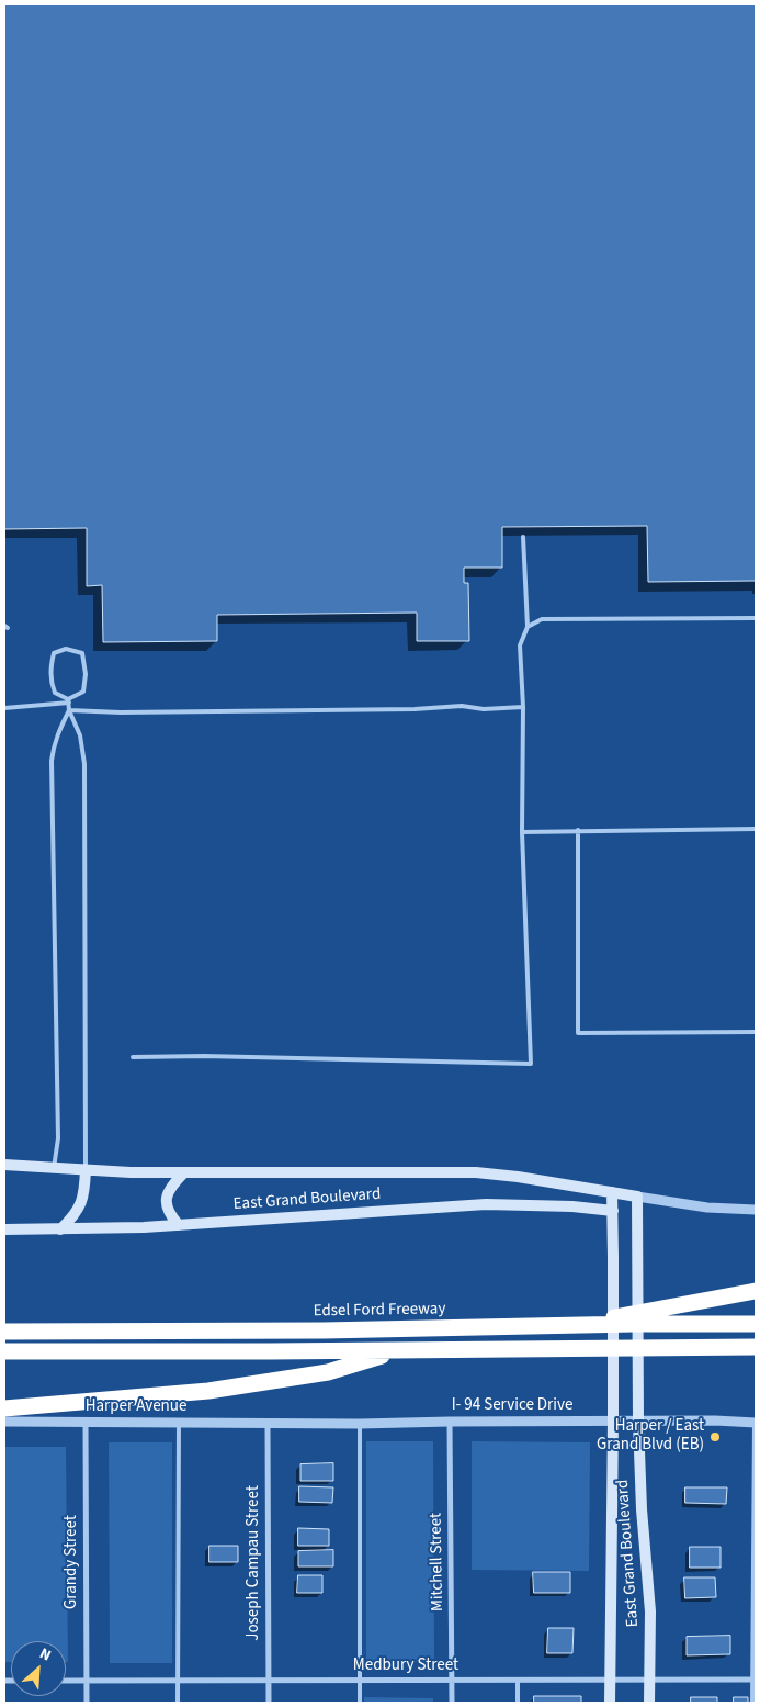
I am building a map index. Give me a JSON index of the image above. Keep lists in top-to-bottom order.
{
  "streets": {
    "highway": ["Edsel Ford Freeway"],
    "main road": ["East Grand Boulevard"],
    "street": [
      "I- 94 Service Drive",
      "Harper Avenue",
      "Grandy Street",
      "Mitchell Street",
      "Joseph Campau Street",
      "Medbury Street"
    ]
  },
  "crossings": [
    ["East Grand Boulevard", "I- 94 Service Drive"],
    ["East Grand Boulevard", "Medbury Street"],
    ["I- 94 Service Drive", "Harper Avenue"],
    ["I- 94 Service Drive", "Mitchell Street"],
    ["I- 94 Service Drive", "Joseph Campau Street"],
    ["Harper Avenue", "Grandy Street"],
    ["Harper Avenue", "Joseph Campau Street"],
    ["Grandy Street", "Medbury Street"],
    ["Mitchell Street", "Medbury Street"],
    ["Joseph Campau Street", "Medbury Street"]
  ],
  "places": ["Harper / East Grand Blvd (EB)"],
  "north": "top right"
}
